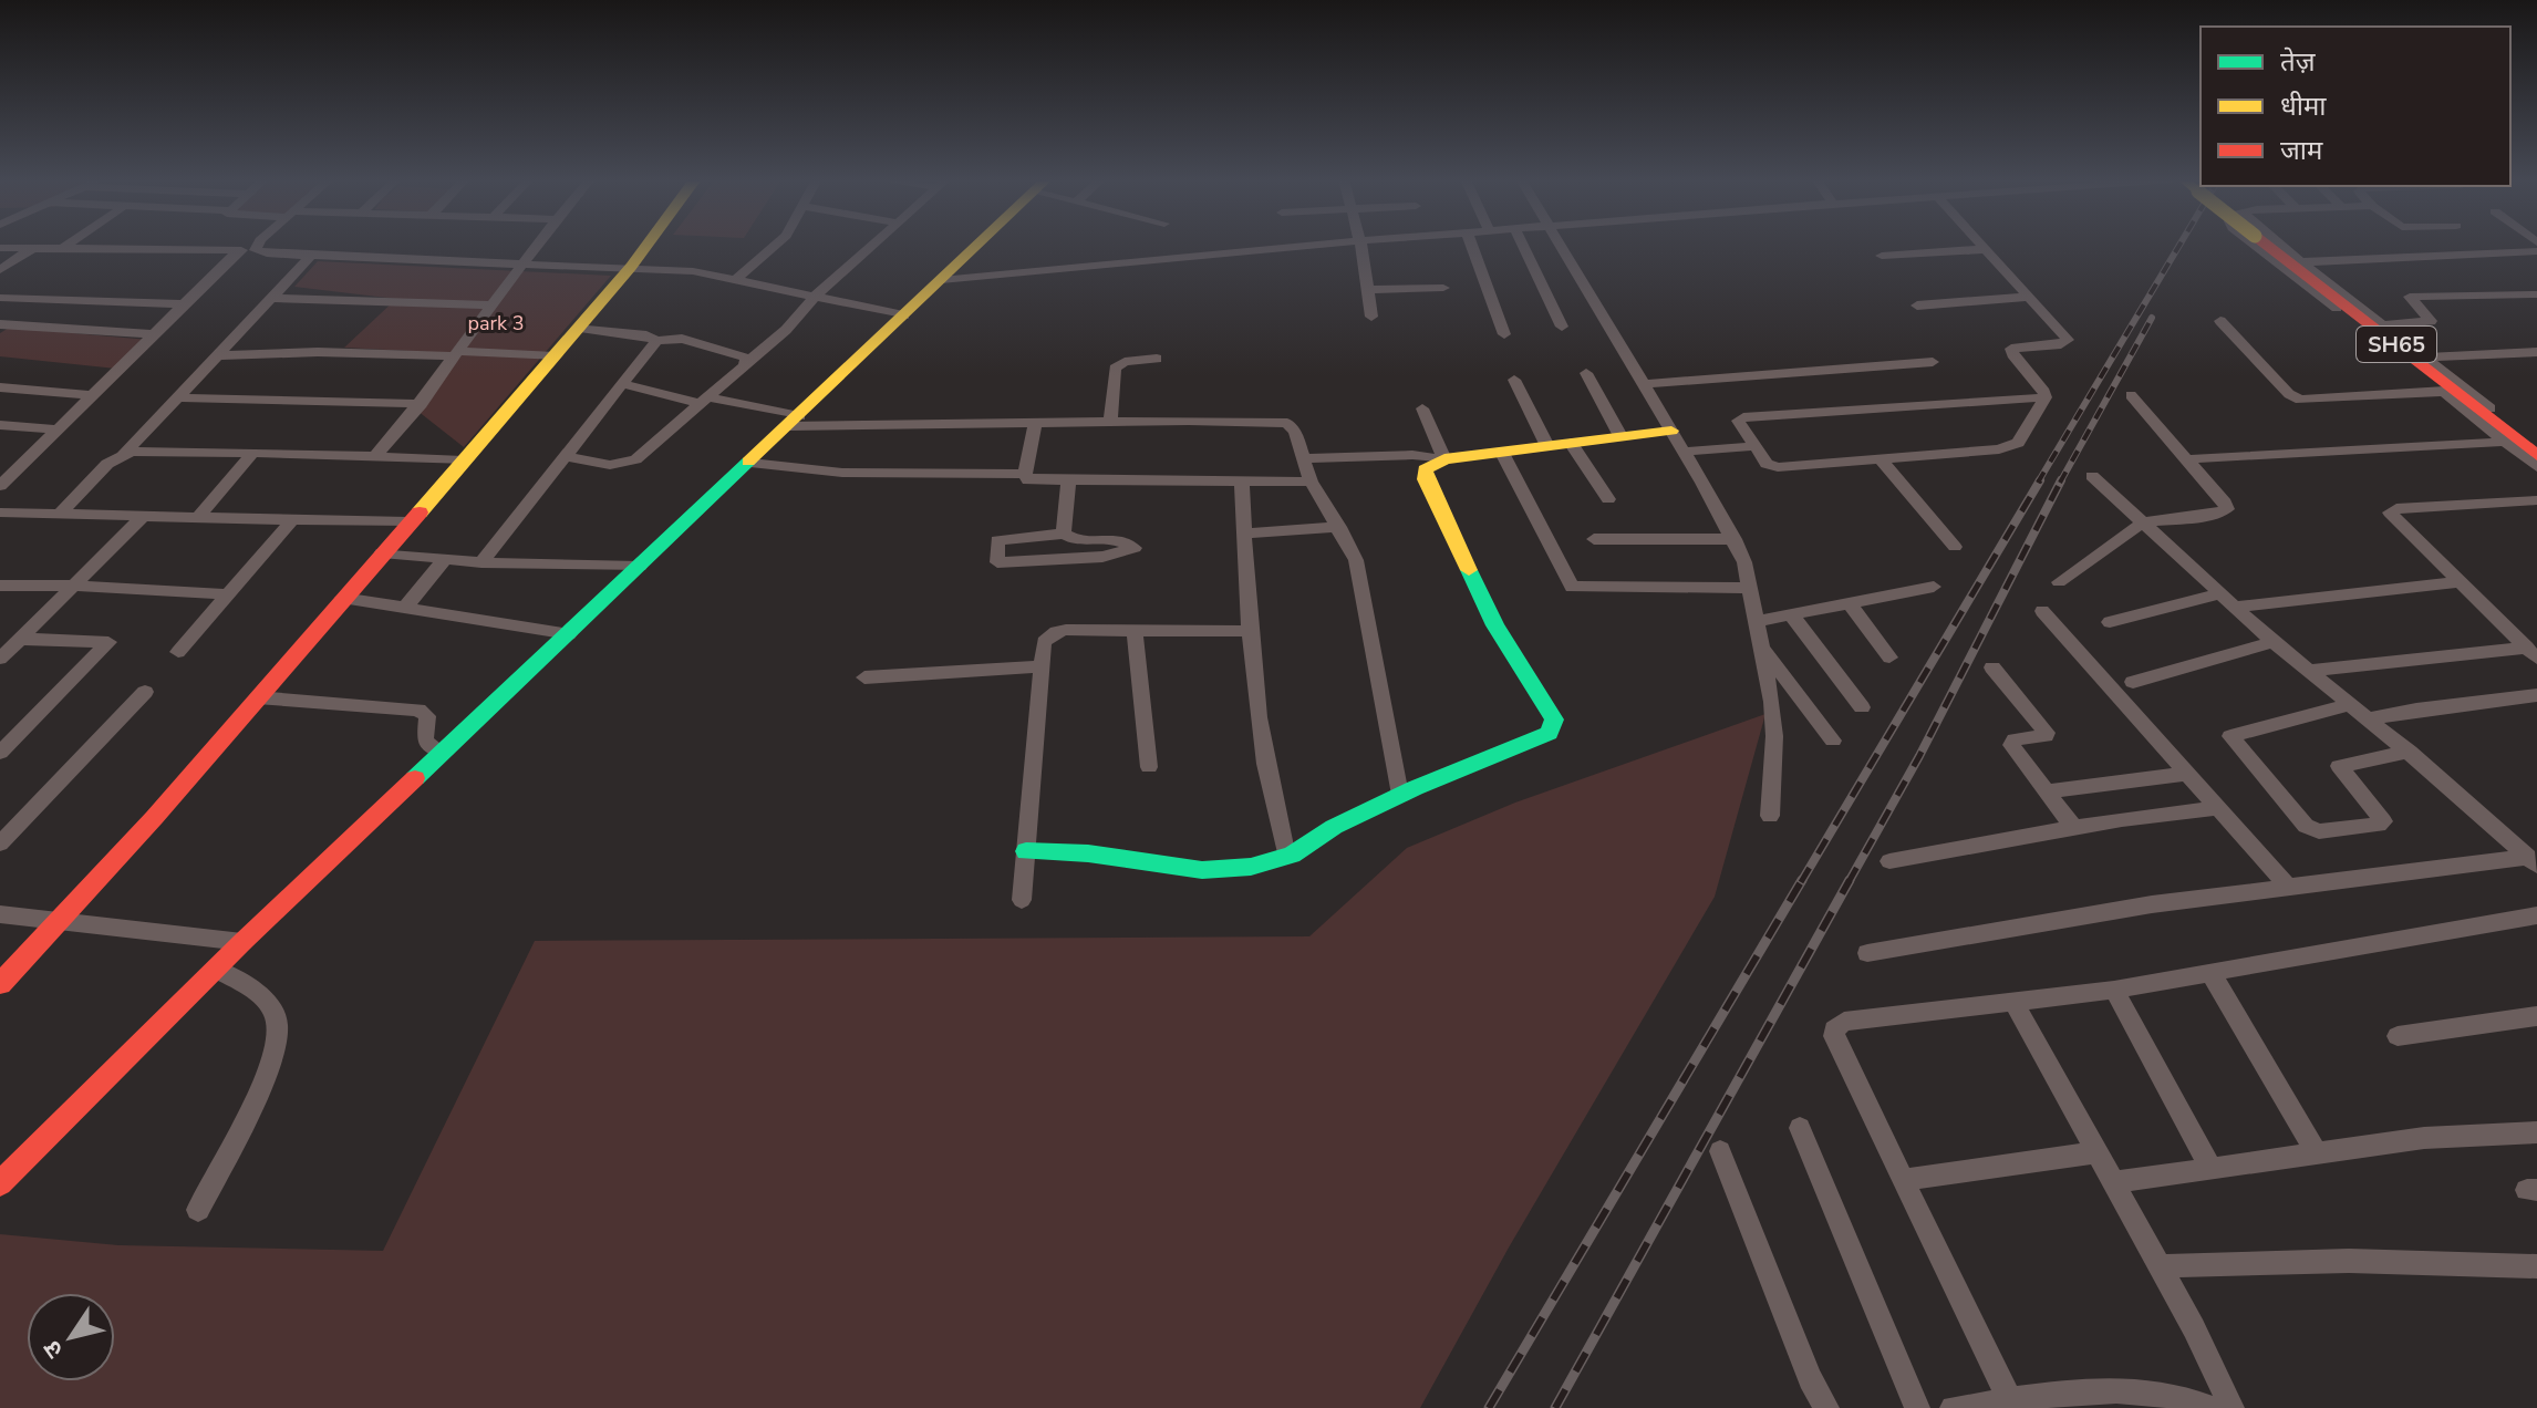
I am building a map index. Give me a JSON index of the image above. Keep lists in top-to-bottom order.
{
  "streets": {
    "street": ["SH65"]
  },
  "parks": ["park 3"],
  "legend": ["तेज़", "धीमा", "जाम"],
  "north": "bottom left"
}
